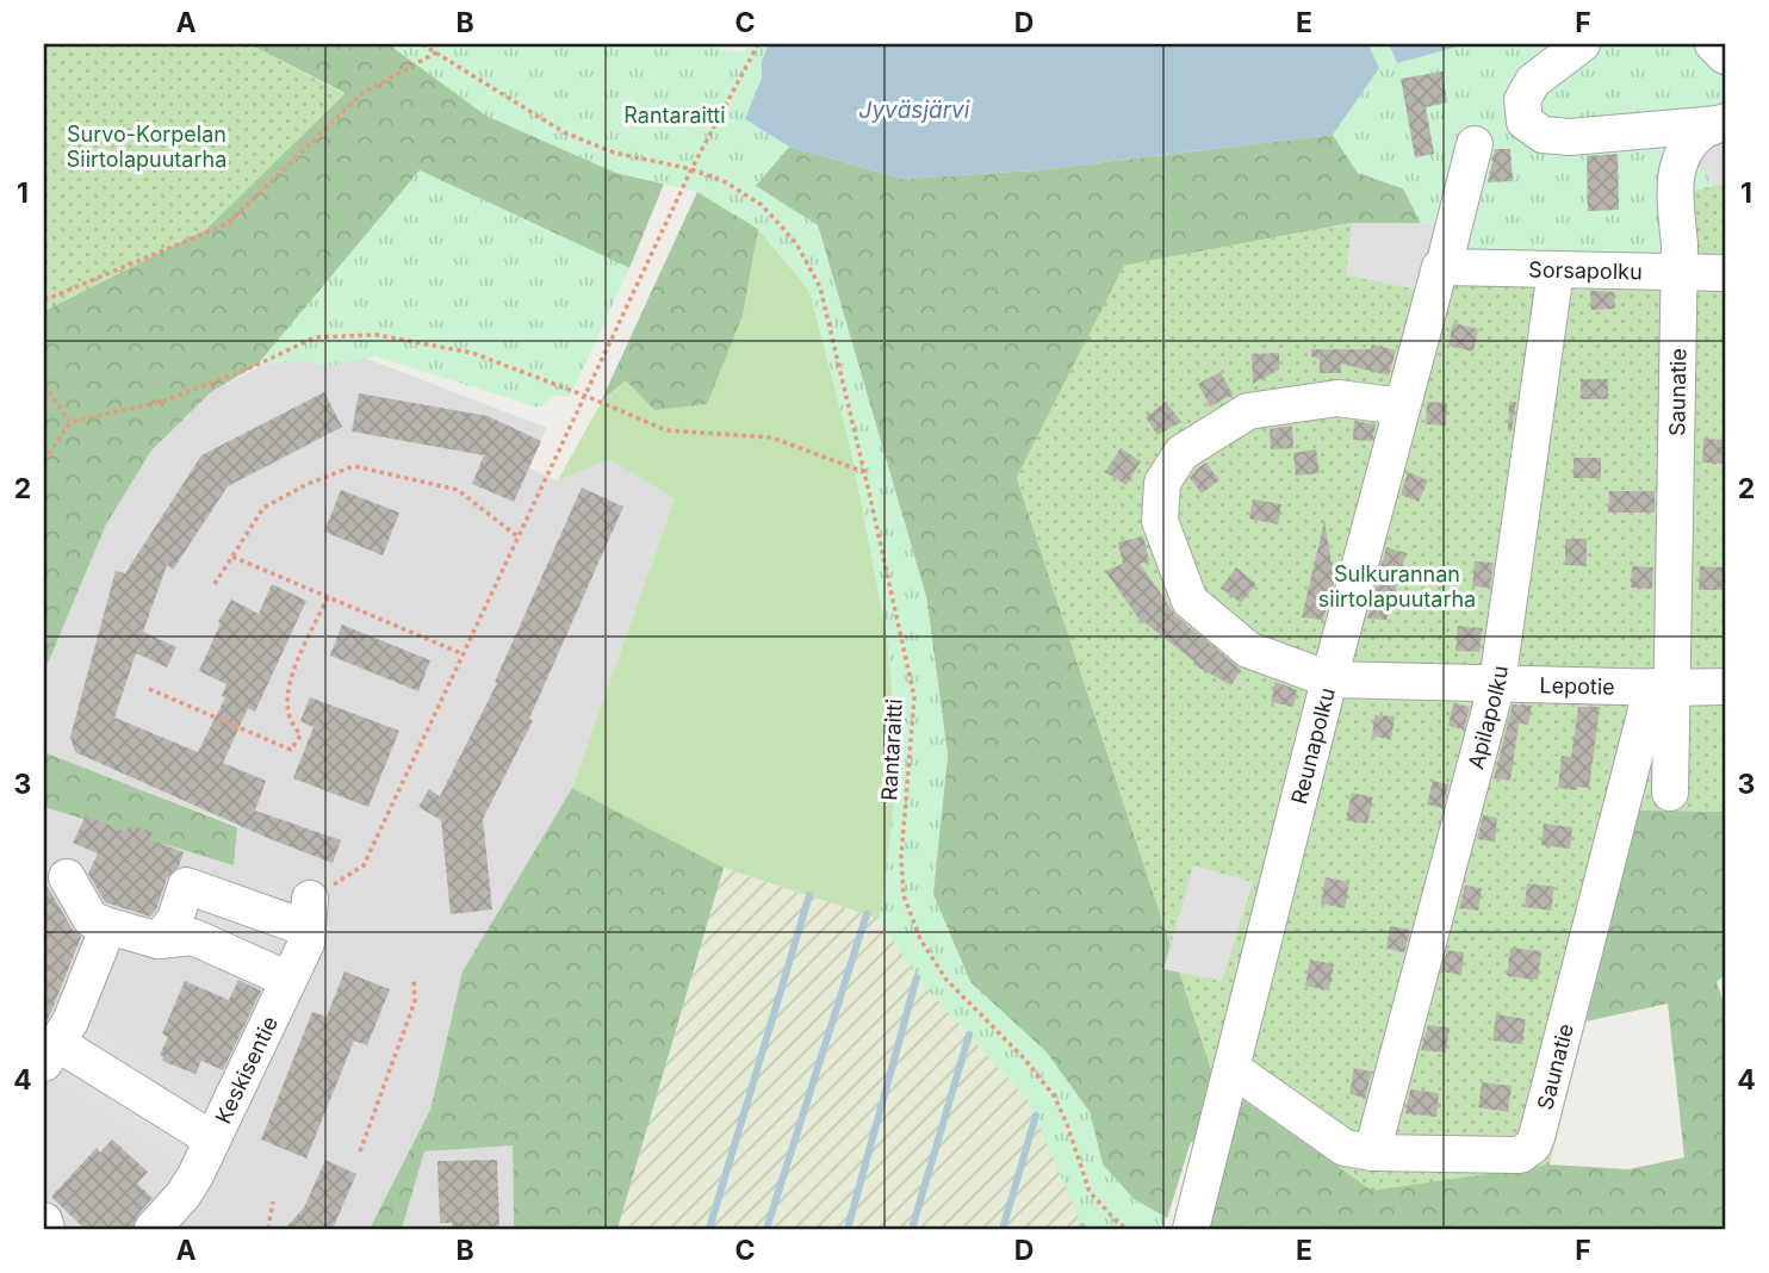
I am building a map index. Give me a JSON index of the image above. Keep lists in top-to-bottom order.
{
  "streets": {
    "street": [
      "Sorsapolku",
      "Saunatie",
      "Lepotie",
      "Apilapolku",
      "Reunapolku",
      "Keskisentie"
    ],
    "path": ["Rantaraitti"]
  },
  "crossings": [
    ["Sorsapolku", "Saunatie"],
    ["Sorsapolku", "Apilapolku"],
    ["Sorsapolku", "Reunapolku"],
    ["Saunatie", "Lepotie"],
    ["Saunatie", "Apilapolku"],
    ["Lepotie", "Apilapolku"],
    ["Lepotie", "Reunapolku"]
  ],
  "water": ["Jyväsjärvi"],
  "parks": ["Rantaraitti", "Survo-Korpelan Siirtolapuutarha", "Sulkurannan siirtolapuutarha"],
  "grid": {
    "columns": [
      "A",
      "B",
      "C",
      "D",
      "E",
      "F"
    ],
    "rows": [
      "1",
      "2",
      "3",
      "4"
    ]
  }
}
